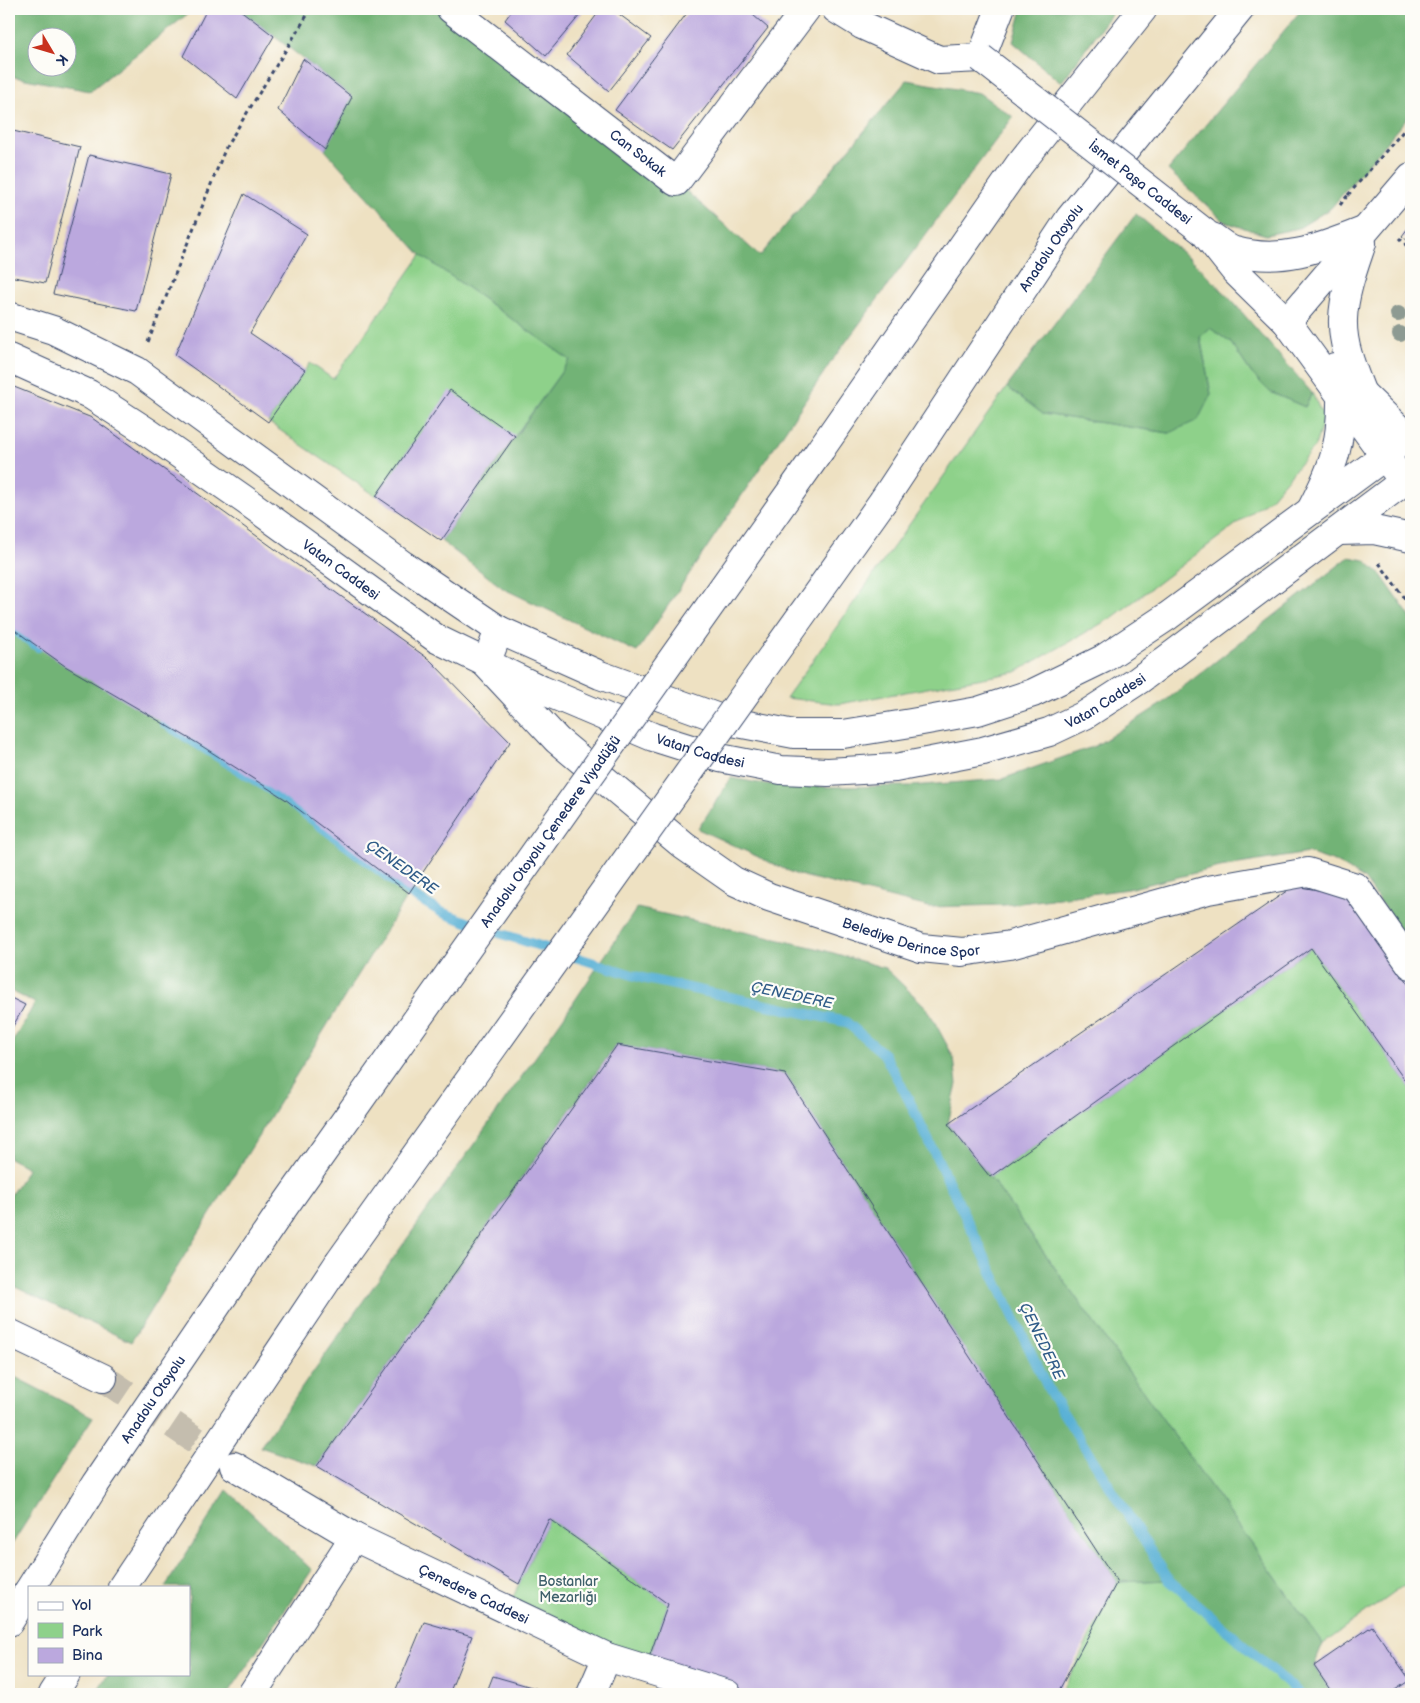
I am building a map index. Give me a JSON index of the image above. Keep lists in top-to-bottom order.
{
  "streets": {
    "main road": [
      "Can Sokak",
      "İsmet Paşa Caddesi",
      "Anadolu Otoyolu",
      "Vatan Caddesi",
      "Anadolu Otoyolu Çenedere Viyadüğü",
      "Belediye Derince Spor",
      "Çenedere Caddesi"
    ]
  },
  "crossings": [
    ["İsmet Paşa Caddesi", "Vatan Caddesi"],
    ["Anadolu Otoyolu", "Anadolu Otoyolu Çenedere Viyadüğü"],
    ["Vatan Caddesi", "Belediye Derince Spor"]
  ],
  "water": ["ÇENEDERE"],
  "parks": ["Bostanlar Mezarlığı"],
  "legend": ["Yol", "Park", "Bina"],
  "north": "bottom right"
}
